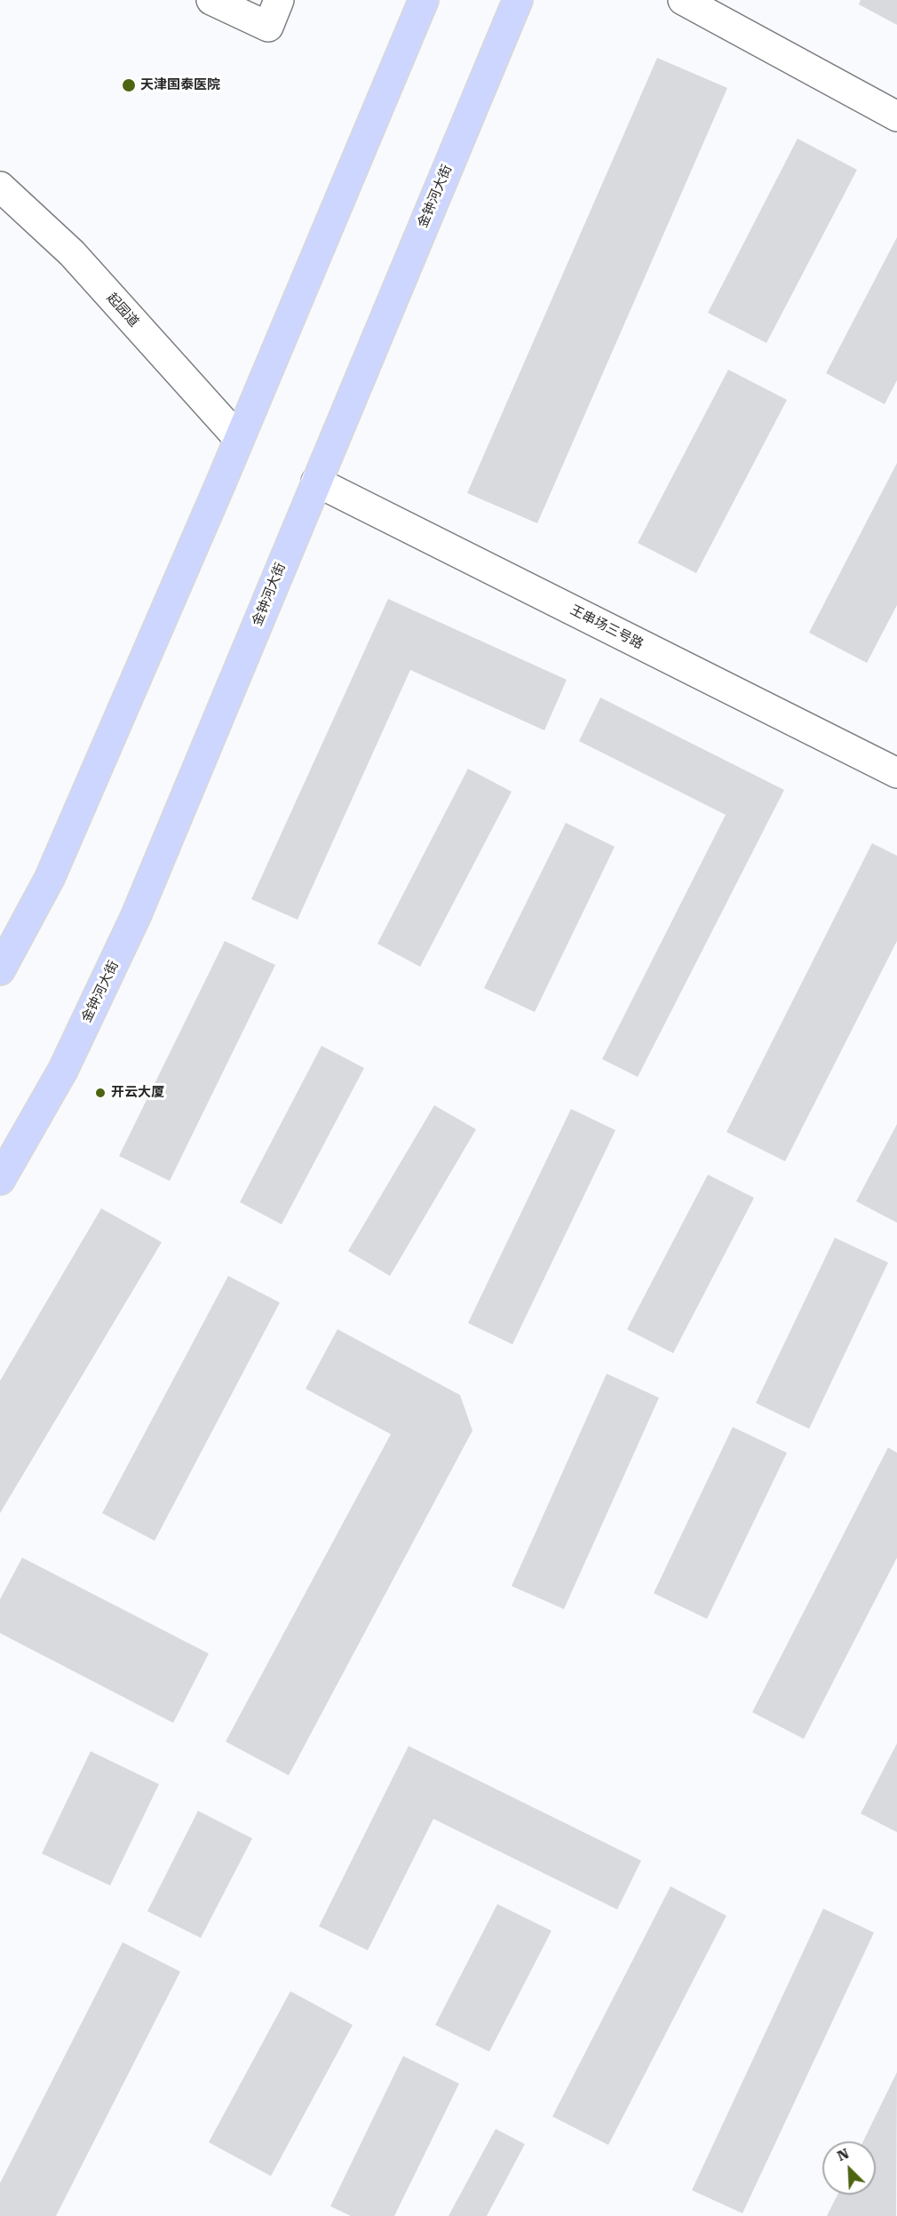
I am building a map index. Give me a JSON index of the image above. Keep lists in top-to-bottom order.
{
  "streets": {
    "main road": ["金钟河大街"],
    "street": ["起园道", "王串场三号路"]
  },
  "crossings": [
    ["金钟河大街", "王串场三号路"]
  ],
  "places": ["天津国泰医院", "开云大厦"],
  "north": "top left"
}
